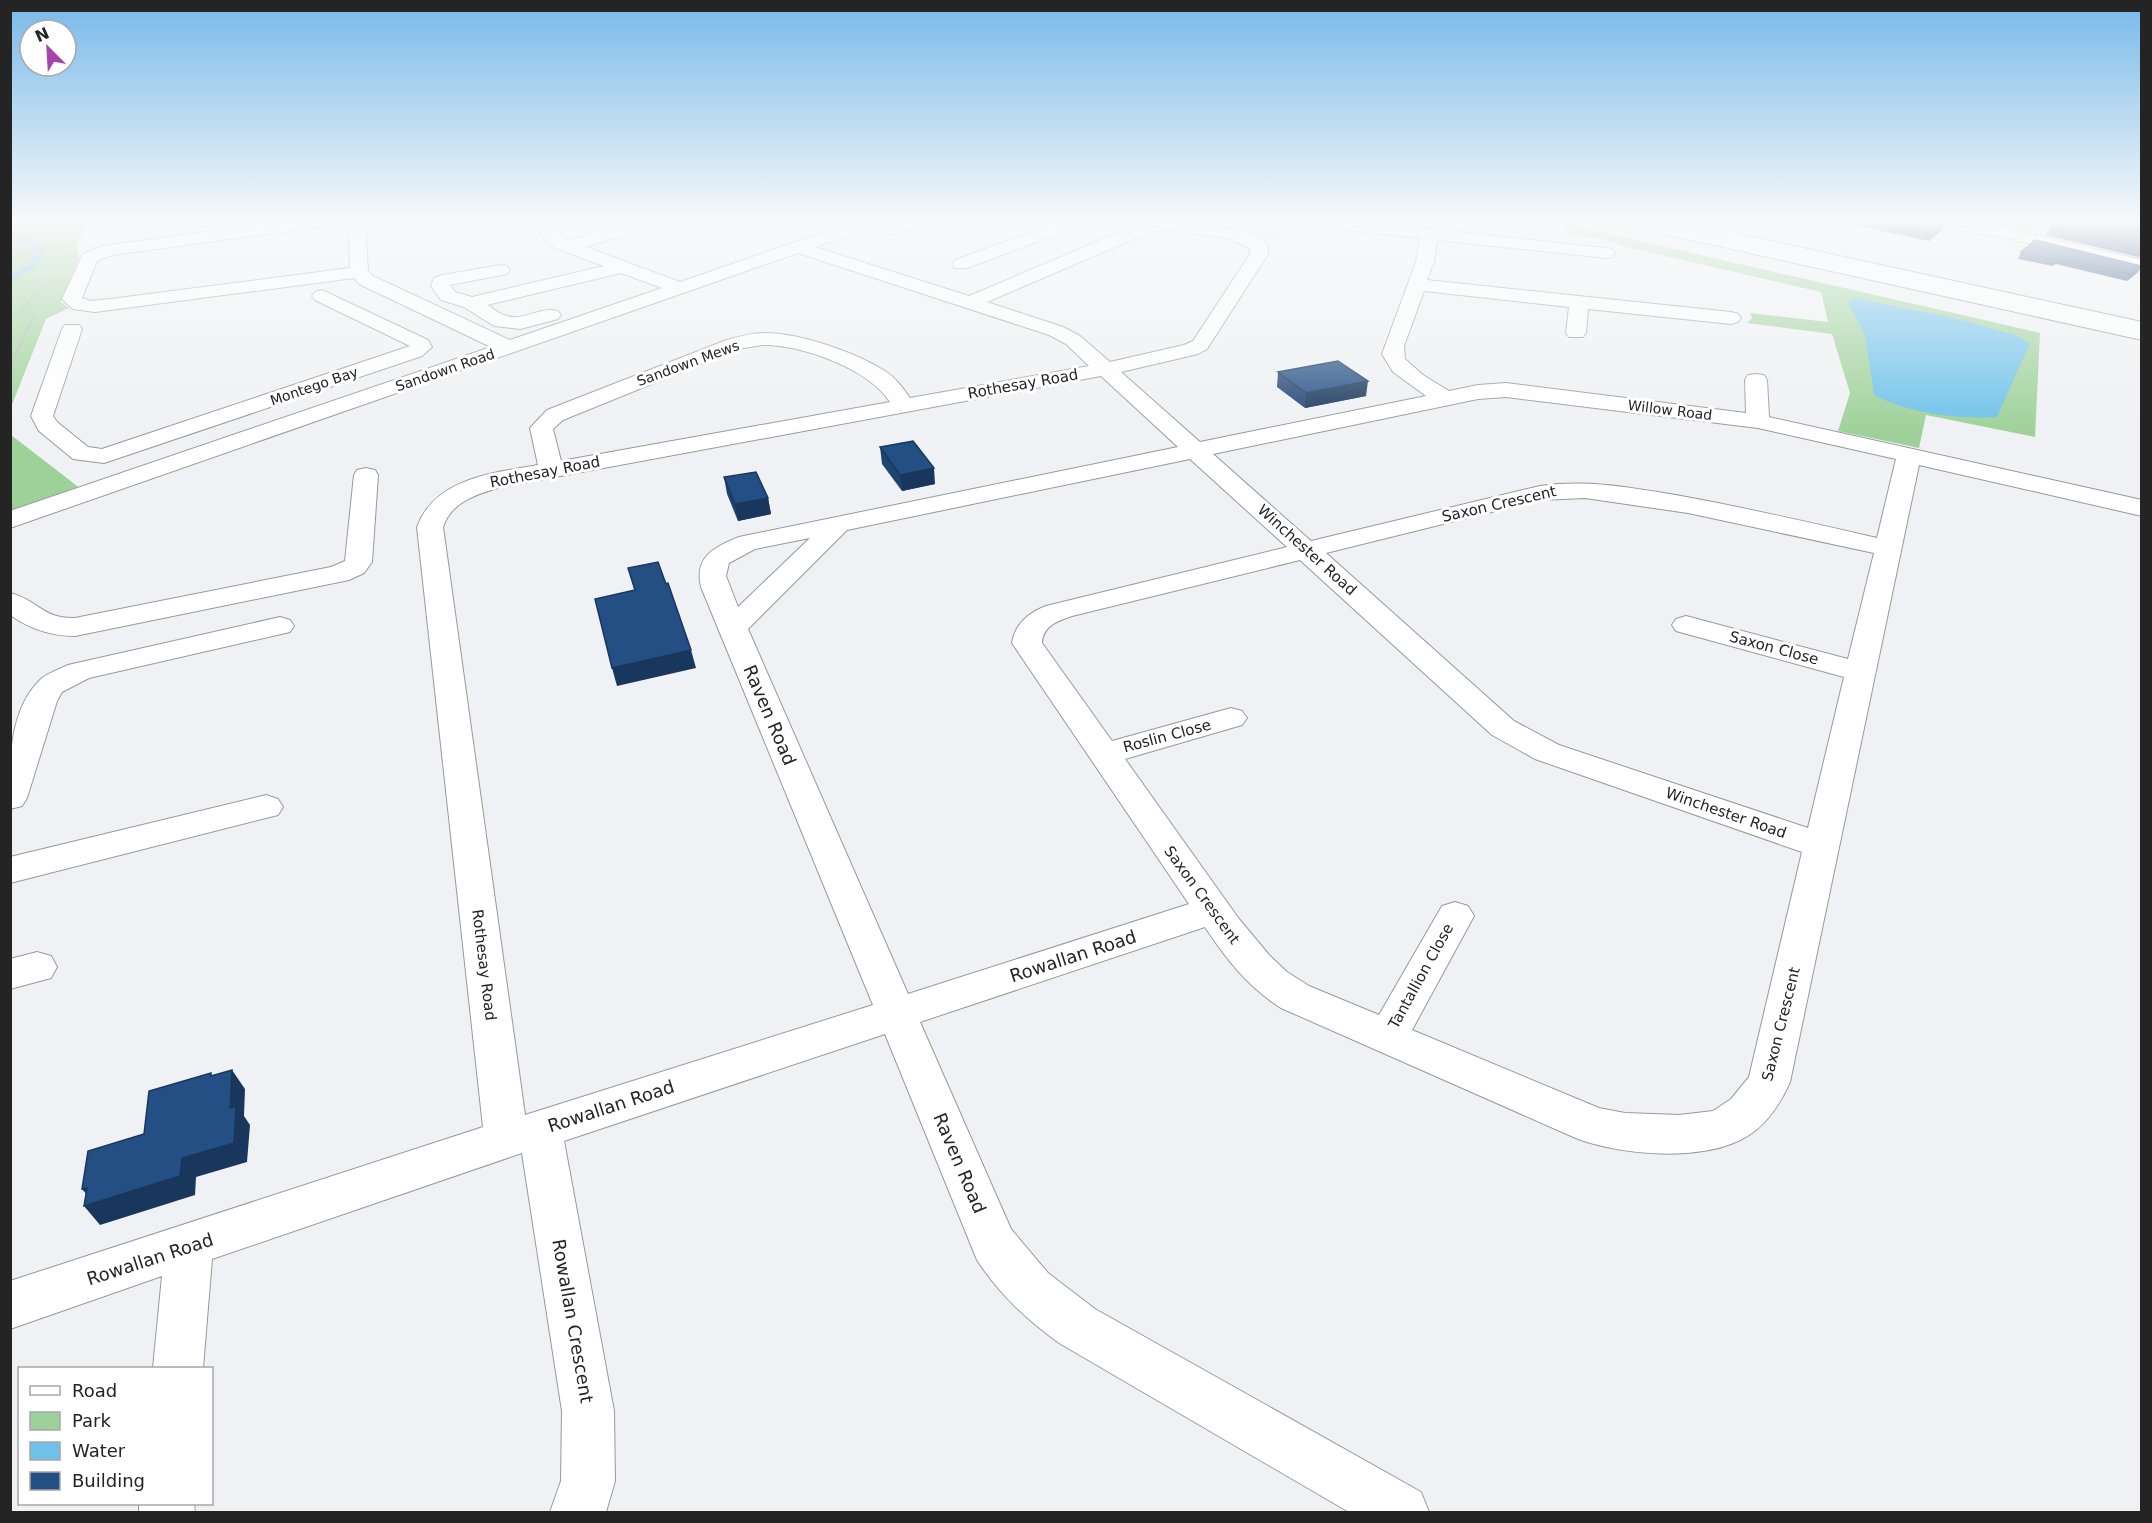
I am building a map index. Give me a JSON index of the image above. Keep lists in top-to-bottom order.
{
  "streets": {
    "street": [
      "Sandown Mews",
      "Sandown Road",
      "Rothesay Road",
      "Montego Bay",
      "Willow Road",
      "Saxon Crescent",
      "Winchester Road",
      "Saxon Close",
      "Raven Road",
      "Roslin Close",
      "Rowallan Road",
      "Tantallion Close",
      "Rowallan Crescent"
    ]
  },
  "crossings": [
    ["Sandown Mews", "Rothesay Road"],
    ["Sandown Road", "Montego Bay"],
    ["Rothesay Road", "Winchester Road"],
    ["Rothesay Road", "Rowallan Road"],
    ["Rothesay Road", "Rowallan Crescent"],
    ["Willow Road", "Saxon Crescent"],
    ["Willow Road", "Winchester Road"],
    ["Willow Road", "Raven Road"],
    ["Saxon Crescent", "Winchester Road"],
    ["Saxon Crescent", "Saxon Close"],
    ["Saxon Crescent", "Roslin Close"],
    ["Saxon Crescent", "Rowallan Road"],
    ["Saxon Crescent", "Tantallion Close"],
    ["Winchester Road", "Raven Road"],
    ["Raven Road", "Rowallan Road"],
    ["Rowallan Road", "Rowallan Crescent"]
  ],
  "legend": [
    "Road",
    "Park",
    "Water",
    "Building"
  ],
  "north": "top left"
}
